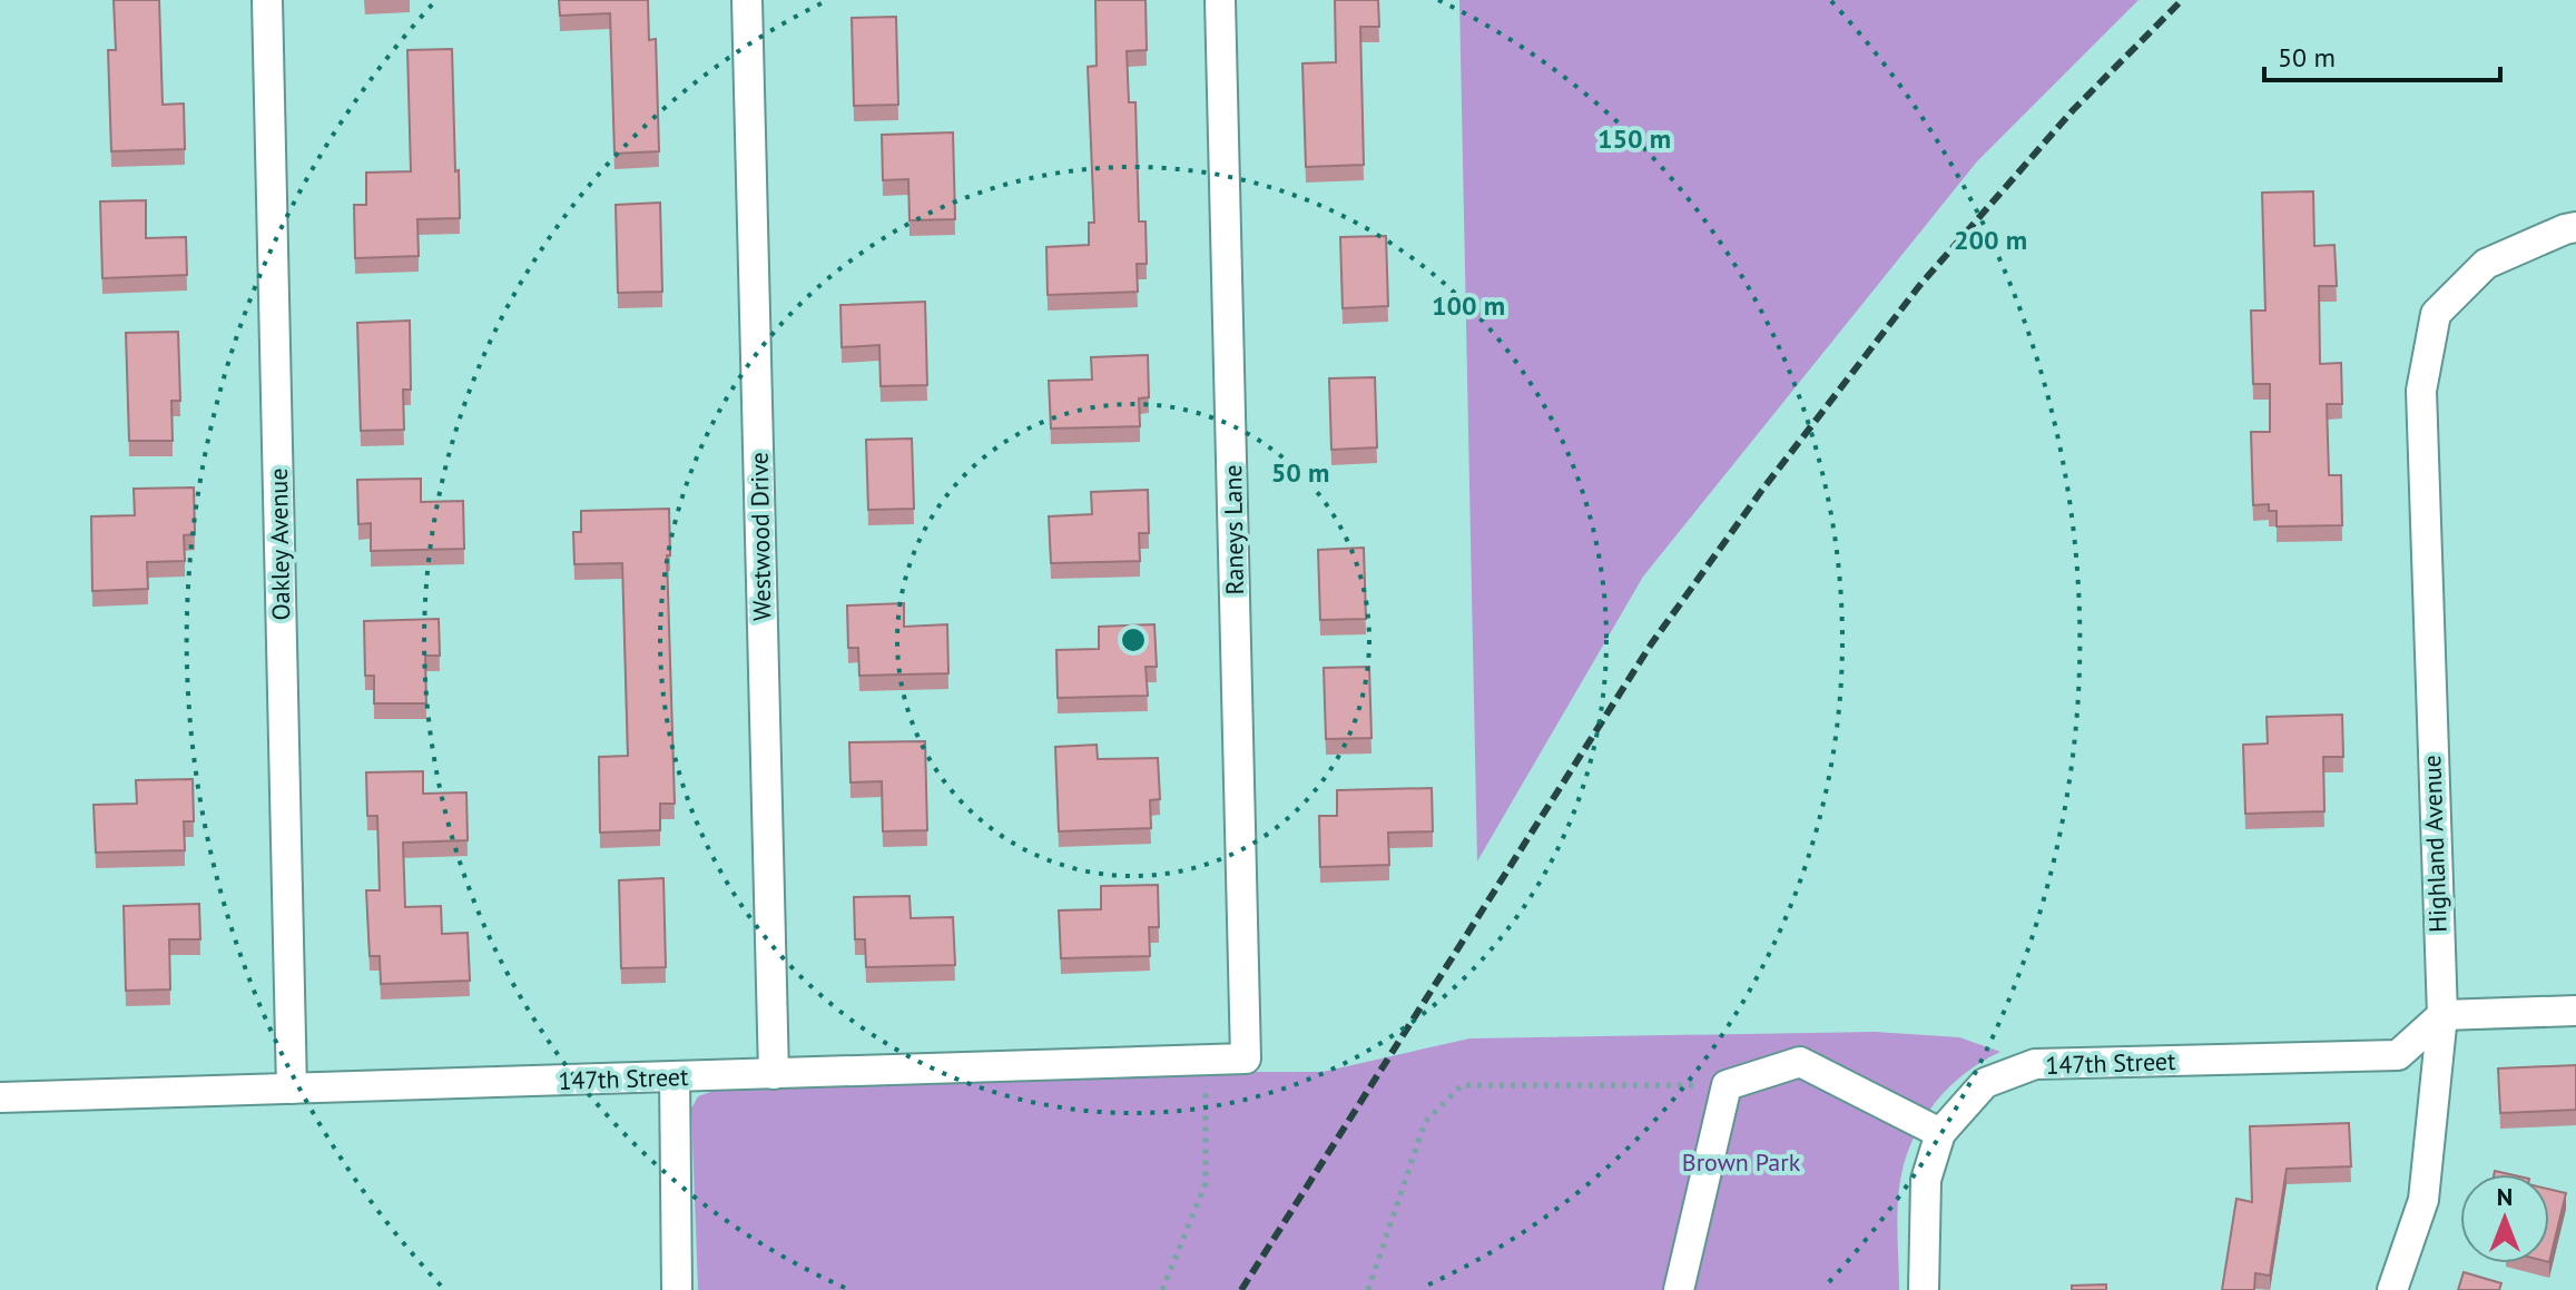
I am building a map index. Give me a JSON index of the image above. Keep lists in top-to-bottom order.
{
  "streets": {
    "street": [
      "Raneys Lane",
      "Westwood Drive",
      "Oakley Avenue",
      "Highland Avenue",
      "147th Street"
    ]
  },
  "crossings": [
    ["Raneys Lane", "147th Street"],
    ["Westwood Drive", "147th Street"],
    ["Oakley Avenue", "147th Street"],
    ["Highland Avenue", "147th Street"]
  ],
  "parks": ["Brown Park"],
  "scale_bar": "50 m",
  "north": "top",
  "rings": [
    "150 m",
    "200 m",
    "100 m",
    "50 m"
  ]
}
